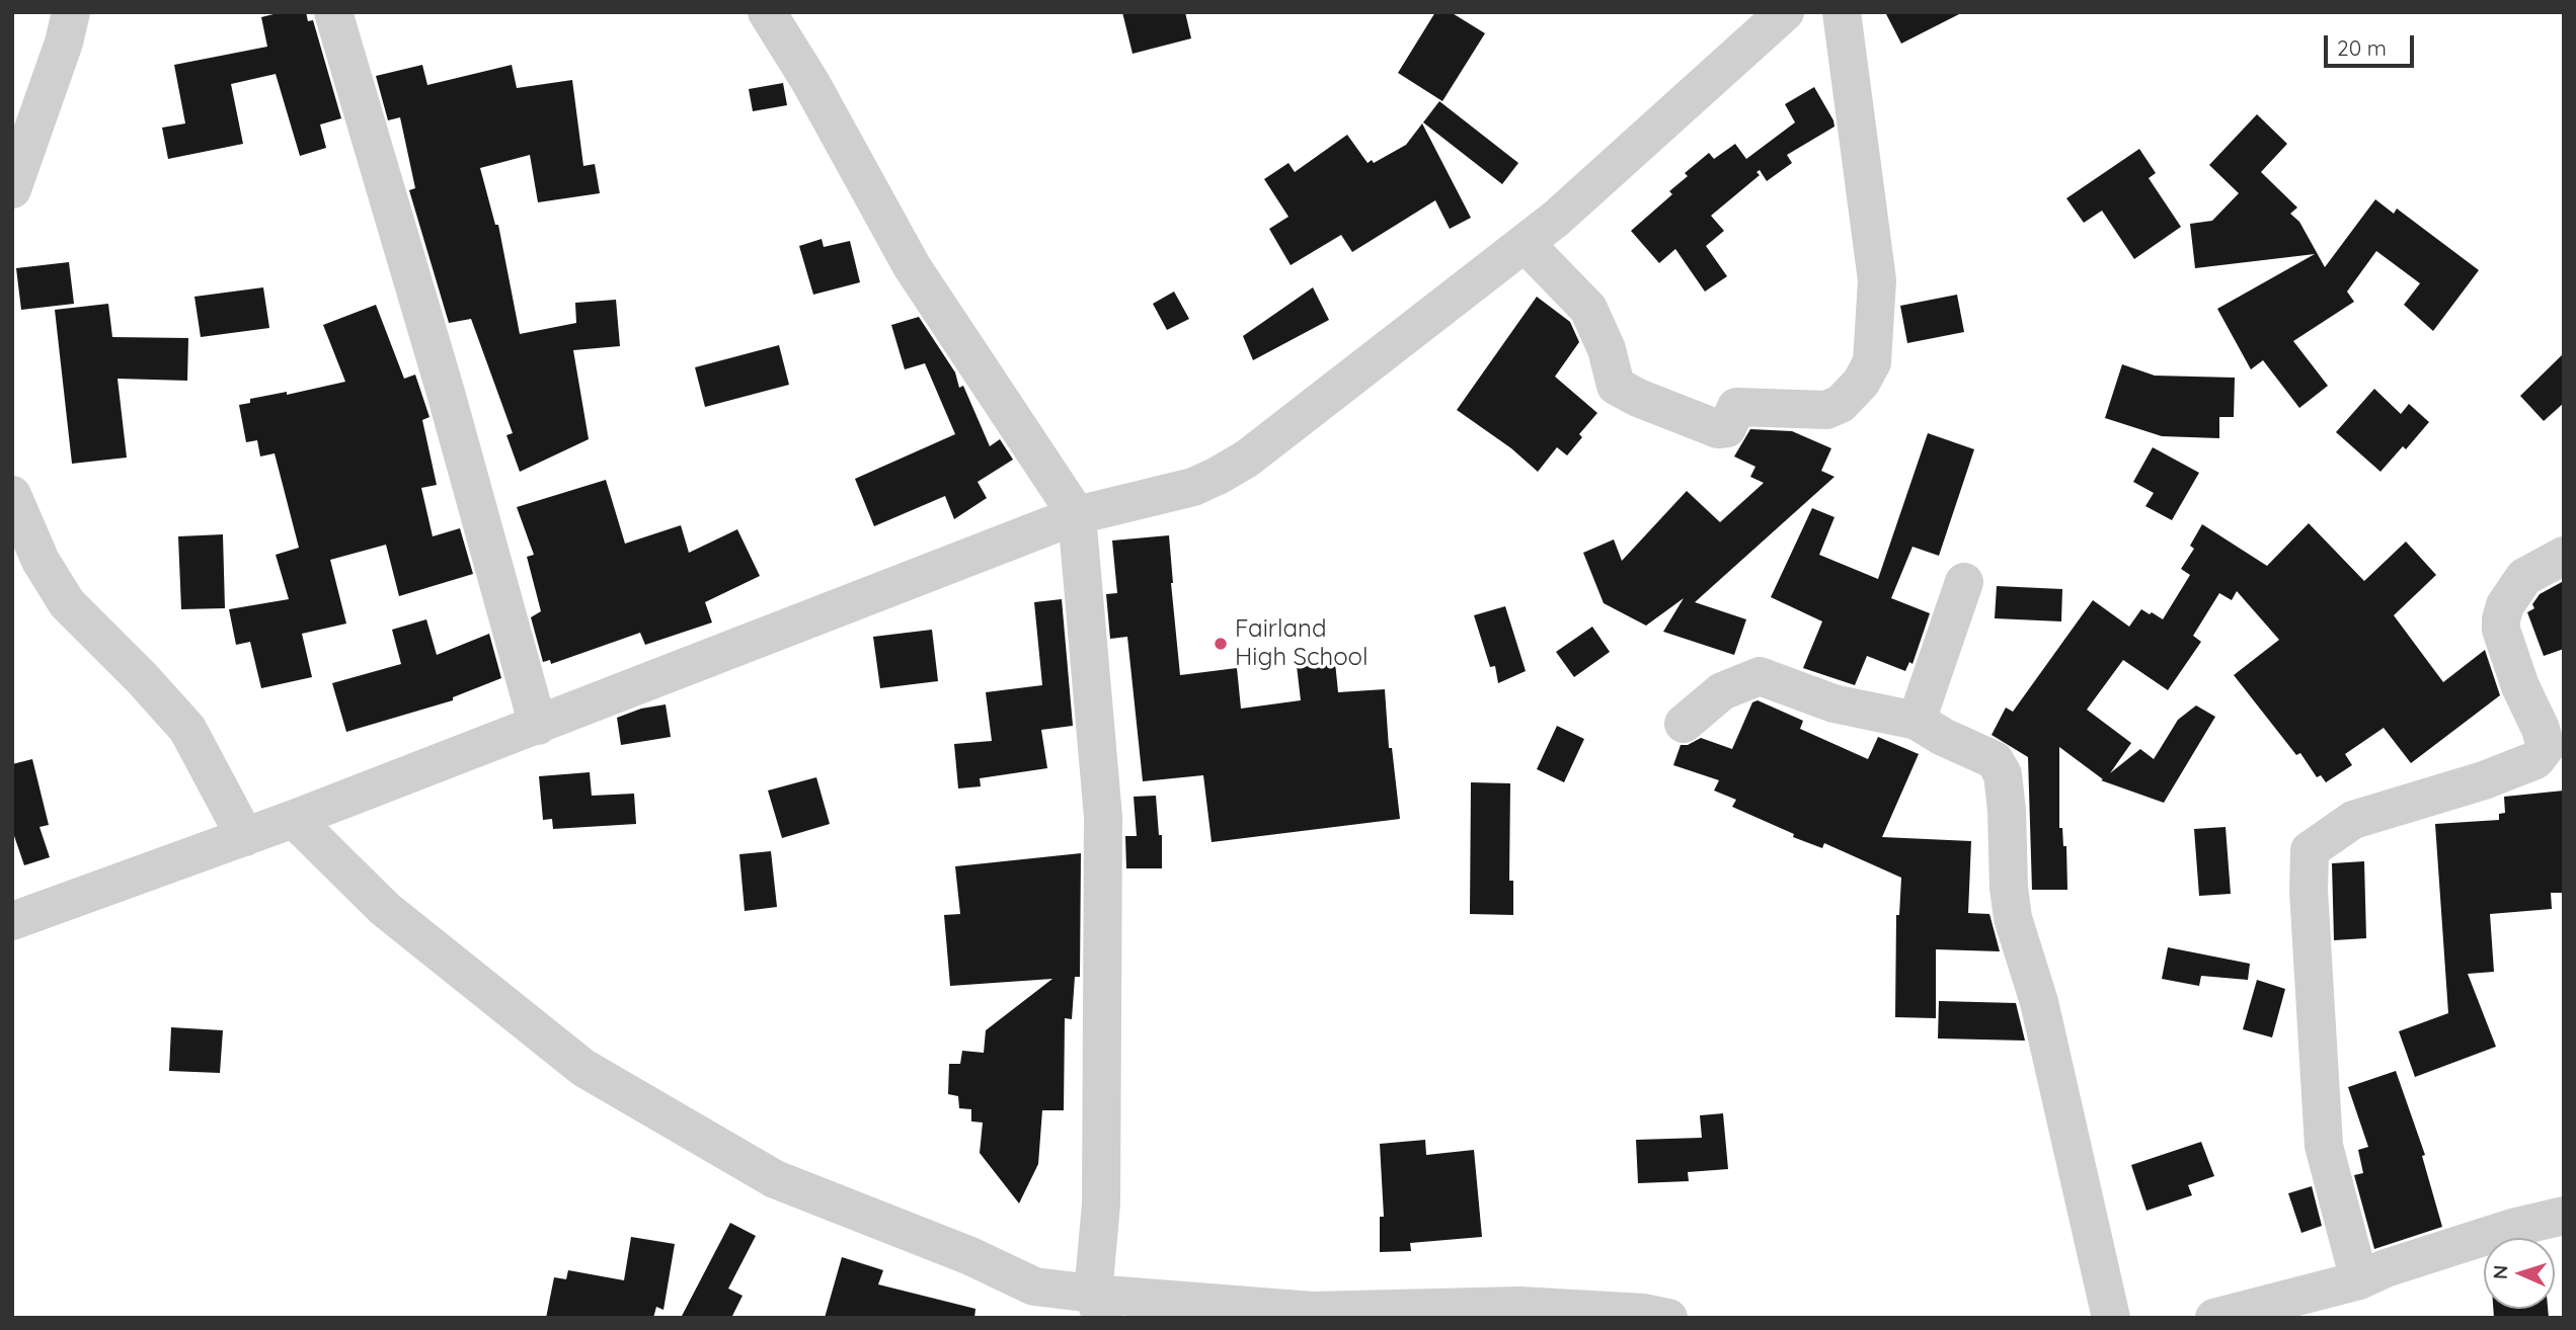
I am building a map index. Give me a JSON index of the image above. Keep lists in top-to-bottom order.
{
  "places": ["Fairland High School"],
  "scale_bar": "20 m",
  "north": "left"
}
